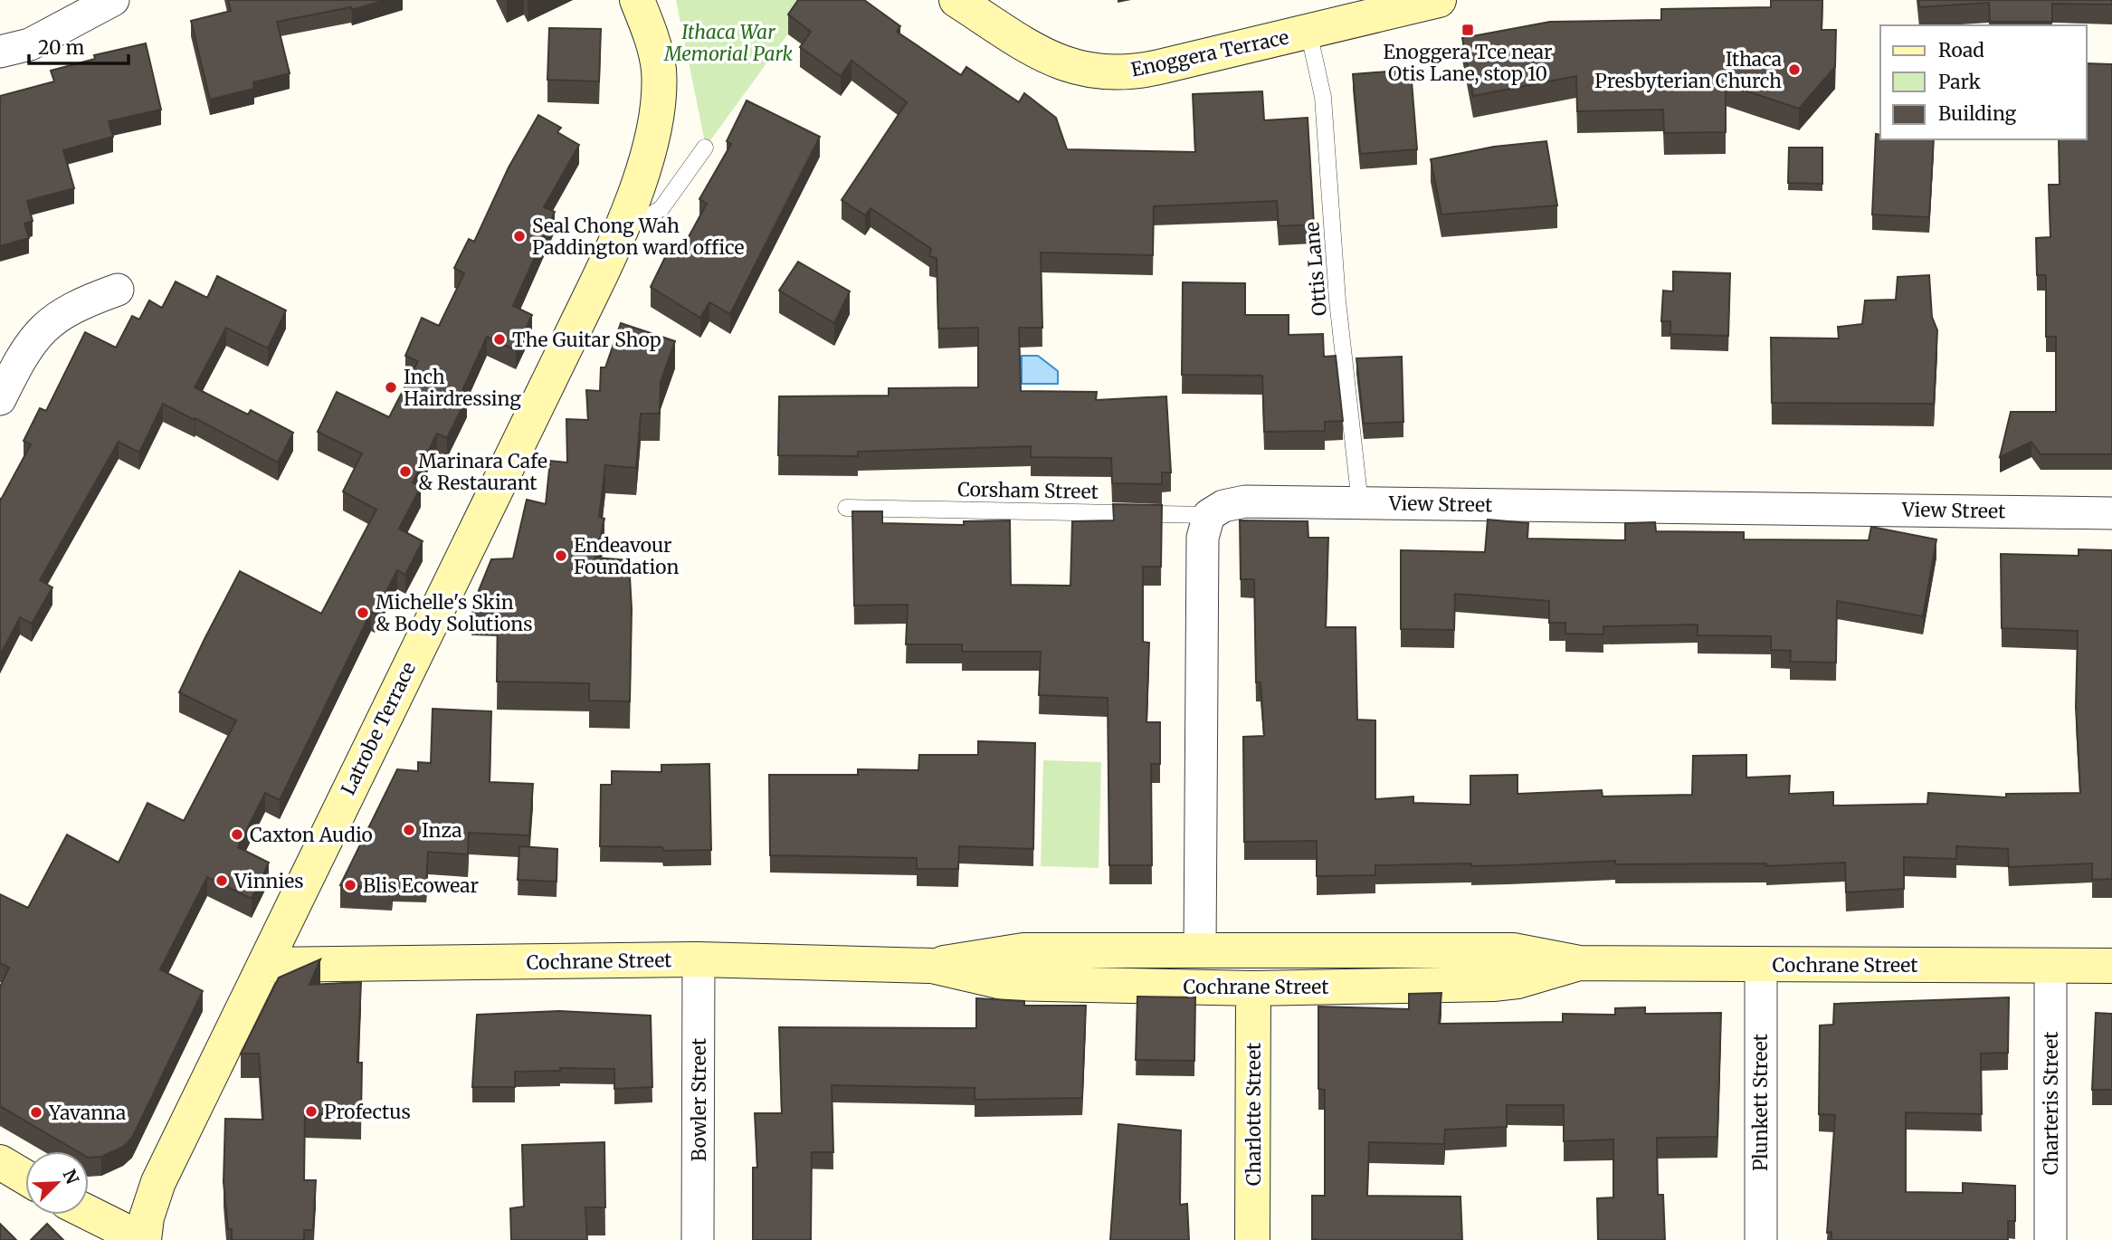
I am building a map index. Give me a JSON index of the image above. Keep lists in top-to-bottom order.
{
  "streets": {
    "street": [
      "Enoggera Terrace",
      "View Street",
      "Latrobe Terrace",
      "Cochrane Street",
      "Bowler Street",
      "Plunkett Street",
      "Charteris Street",
      "Charlotte Street"
    ],
    "lane": ["Ottis Lane", "Corsham Street"]
  },
  "crossings": [
    ["Enoggera Terrace", "Ottis Lane"],
    ["Ottis Lane", "View Street"],
    ["Corsham Street", "View Street"],
    ["Latrobe Terrace", "Cochrane Street"],
    ["Cochrane Street", "Bowler Street"],
    ["Cochrane Street", "Plunkett Street"],
    ["Cochrane Street", "Charteris Street"],
    ["Cochrane Street", "Charlotte Street"]
  ],
  "parks": ["Ithaca War Memorial Park"],
  "places": {
    "transit": ["Enoggera Tce near Otis Lane, stop 10"],
    "other": [
      "Ithaca Presbyterian Church",
      "Seal Chong Wah Paddington ward office",
      "The Guitar Shop",
      "Inch Hairdressing",
      "Marinara Cafe & Restaurant",
      "Endeavour Foundation",
      "Michelle's Skin & Body Solutions",
      "Inza",
      "Caxton Audio",
      "Vinnies",
      "Blis Ecowear",
      "Profectus",
      "Yavanna"
    ]
  },
  "legend": ["Road", "Park", "Building"],
  "scale_bar": "20 m",
  "north": "top right"
}
